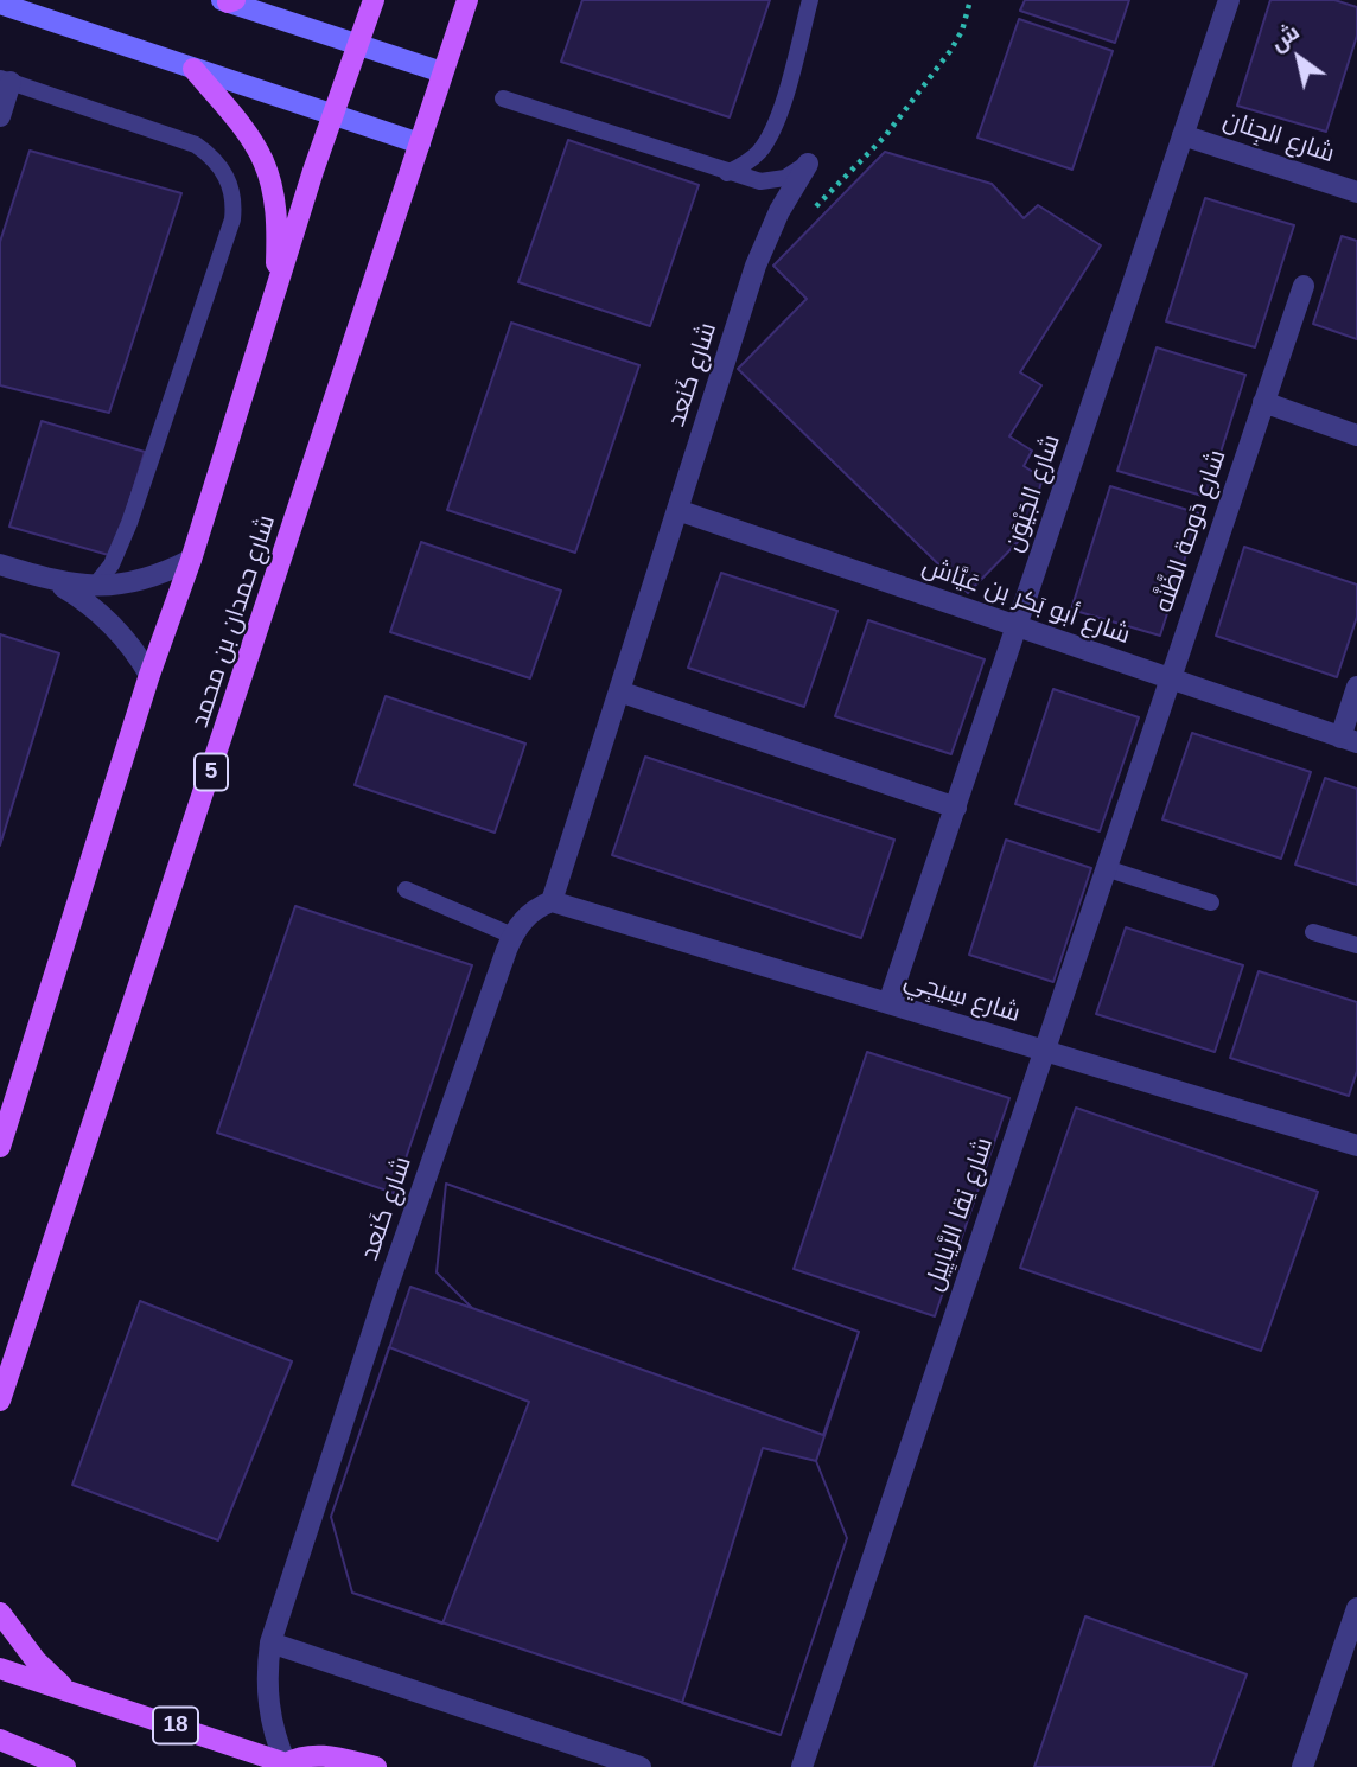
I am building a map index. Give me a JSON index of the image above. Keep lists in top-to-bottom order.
{
  "streets": {
    "main road": ["شارع حمدان بن محمد", "5", "18"],
    "street": [
      "شارع الجِنان",
      "شارع كَنعد",
      "شارع الجَيْوَن",
      "شارع دَوحة الظَّنَّه",
      "شارع أبو بَكر بن عَيَّاش",
      "شارع سِيجِي",
      "شارع نِقا الرَّيايِيل"
    ]
  },
  "crossings": [
    ["شارع الجِنان", "شارع الجَيْوَن"],
    ["شارع كَنعد", "شارع أبو بَكر بن عَيَّاش"],
    ["شارع كَنعد", "شارع سِيجِي"],
    ["شارع كَنعد", "18"],
    ["شارع الجَيْوَن", "شارع أبو بَكر بن عَيَّاش"],
    ["شارع الجَيْوَن", "شارع سِيجِي"],
    ["شارع دَوحة الظَّنَّه", "شارع أبو بَكر بن عَيَّاش"],
    ["شارع دَوحة الظَّنَّه", "شارع نِقا الرَّيايِيل"],
    ["شارع أبو بَكر بن عَيَّاش", "شارع نِقا الرَّيايِيل"],
    ["شارع سِيجِي", "شارع نِقا الرَّيايِيل"]
  ],
  "north": "top left"
}
